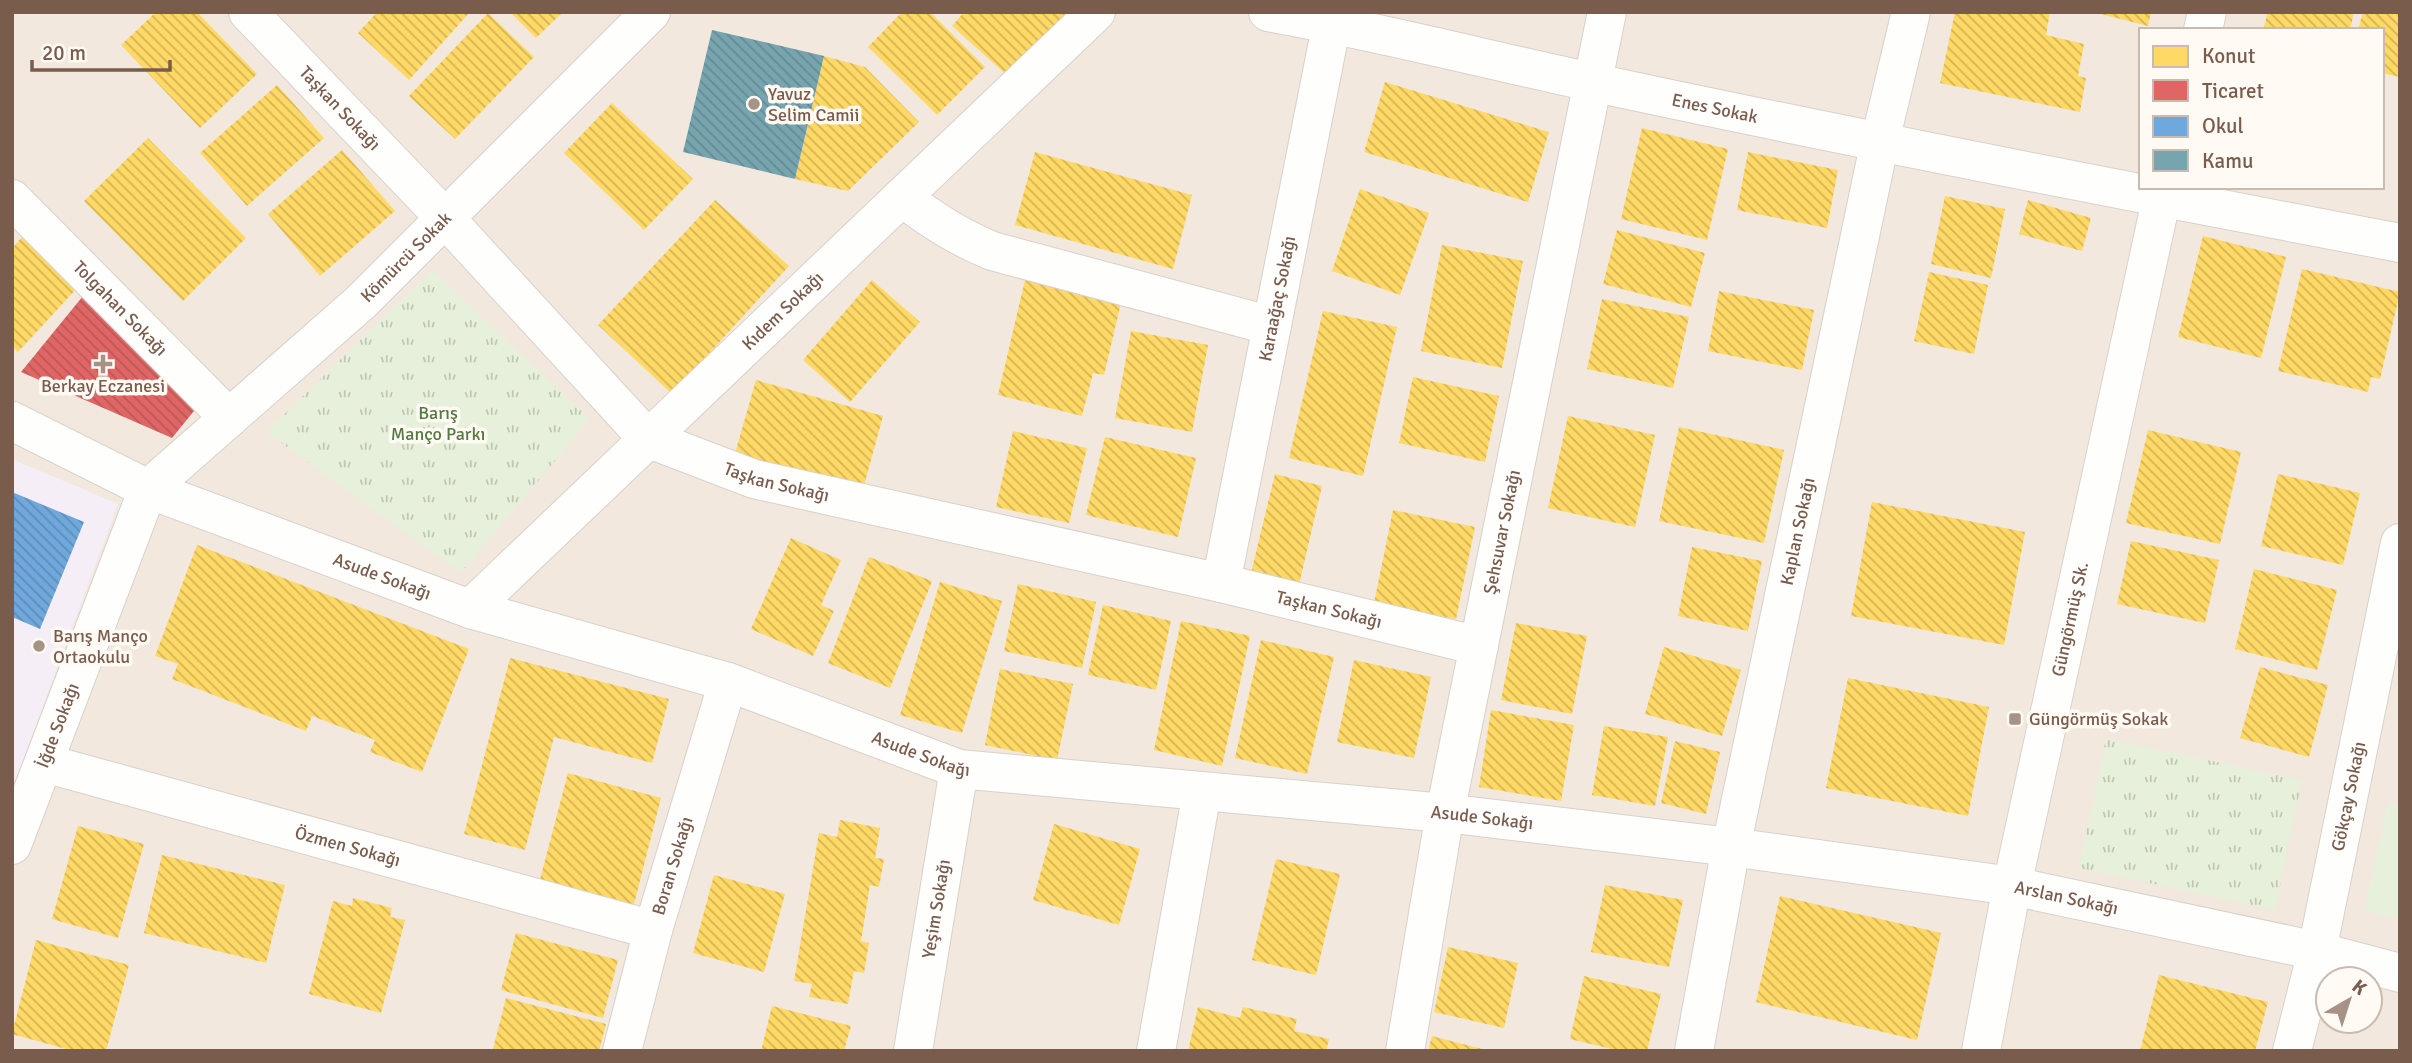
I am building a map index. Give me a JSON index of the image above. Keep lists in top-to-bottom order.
{
  "streets": {
    "street": [
      "Enes Sokak",
      "Taşkan Sokağı",
      "Kömürcü Sokak",
      "Karaağaç Sokağı",
      "Tolgahan Sokağı",
      "Kıdem Sokağı",
      "Kaplan Sokağı",
      "Şehsuvar Sokağı",
      "Asude Sokağı",
      "Güngörmüş Sk.",
      "İğde Sokağı",
      "Gökçay Sokağı",
      "Özmen Sokağı",
      "Boran Sokağı",
      "Arslan Sokağı",
      "Yeşim Sokağı"
    ]
  },
  "crossings": [
    ["Enes Sokak", "Karaağaç Sokağı"],
    ["Enes Sokak", "Kaplan Sokağı"],
    ["Enes Sokak", "Şehsuvar Sokağı"],
    ["Enes Sokak", "Güngörmüş Sk."],
    ["Taşkan Sokağı", "Kömürcü Sokak"],
    ["Taşkan Sokağı", "Karaağaç Sokağı"],
    ["Taşkan Sokağı", "Kıdem Sokağı"],
    ["Taşkan Sokağı", "Şehsuvar Sokağı"],
    ["Kömürcü Sokak", "Tolgahan Sokağı"],
    ["Kömürcü Sokak", "Asude Sokağı"],
    ["Kömürcü Sokak", "İğde Sokağı"],
    ["Kıdem Sokağı", "Asude Sokağı"],
    ["Kaplan Sokağı", "Asude Sokağı"],
    ["Kaplan Sokağı", "Arslan Sokağı"],
    ["Şehsuvar Sokağı", "Asude Sokağı"],
    ["Asude Sokağı", "İğde Sokağı"],
    ["Asude Sokağı", "Boran Sokağı"],
    ["Asude Sokağı", "Arslan Sokağı"],
    ["Asude Sokağı", "Yeşim Sokağı"],
    ["Güngörmüş Sk.", "Arslan Sokağı"],
    ["İğde Sokağı", "Özmen Sokağı"],
    ["Gökçay Sokağı", "Arslan Sokağı"],
    ["Özmen Sokağı", "Boran Sokağı"]
  ],
  "parks": ["Barış Manço Parkı"],
  "places": {
    "other": ["Yavuz Selim Camii", "Barış Manço Ortaokulu"],
    "health": ["Berkay Eczanesi"],
    "transit": ["Güngörmüş Sokak"]
  },
  "legend": [
    "Konut",
    "Ticaret",
    "Okul",
    "Kamu"
  ],
  "scale_bar": "20 m",
  "north": "top right"
}
